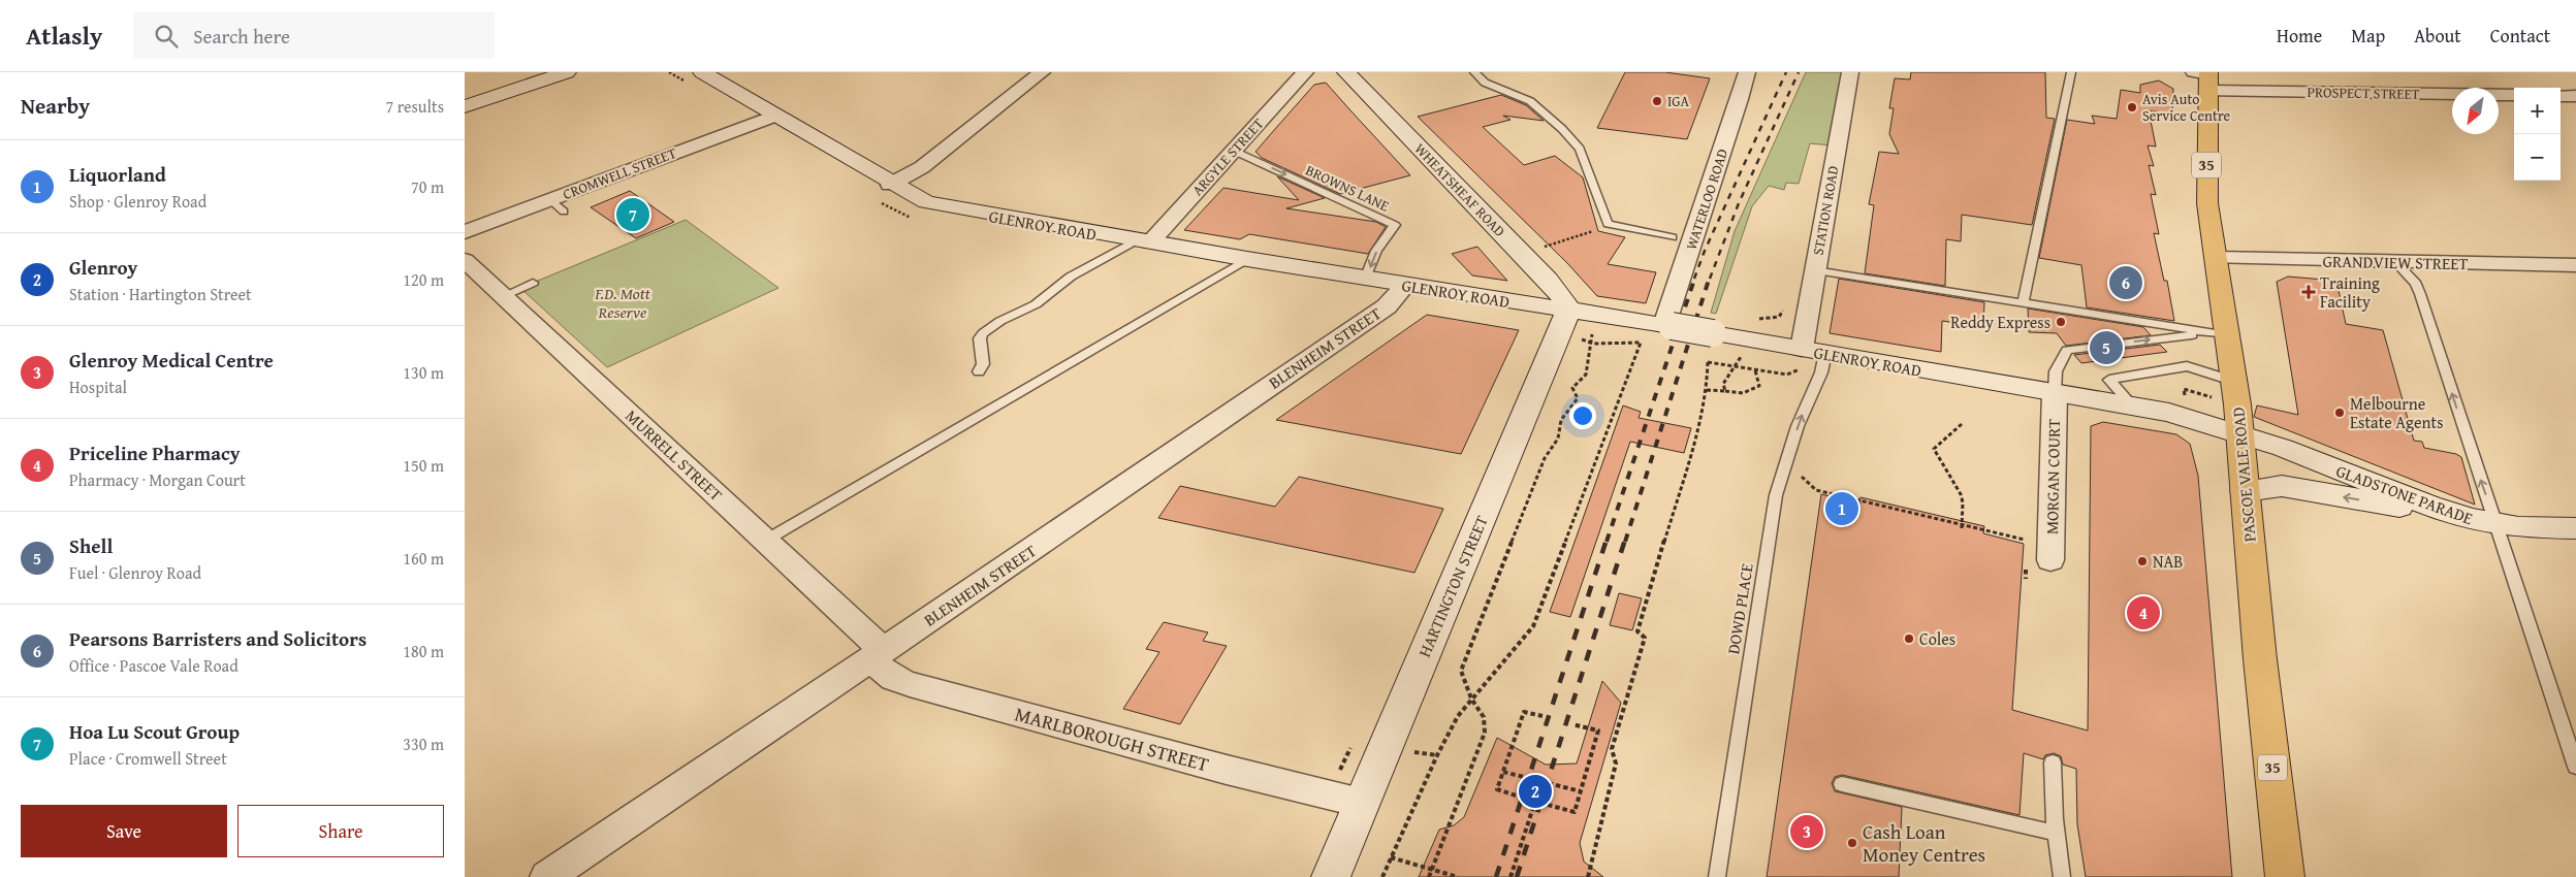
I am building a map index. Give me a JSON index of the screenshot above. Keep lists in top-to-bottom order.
{
  "streets": {
    "main road": ["35", "PASCOE VALE ROAD"],
    "street": [
      "PROSPECT STREET",
      "ARGYLE STREET",
      "CROMWELL STREET",
      "WHEATSHEAF ROAD",
      "WATERLOO ROAD",
      "STATION ROAD",
      "GLENROY ROAD",
      "GRANDVIEW STREET",
      "BLENHEIM STREET",
      "MURRELL STREET",
      "MORGAN COURT",
      "GLADSTONE PARADE",
      "HARTINGTON STREET",
      "MARLBOROUGH STREET"
    ],
    "lane": ["BROWNS LANE", "DOWD PLACE"]
  },
  "crossings": [
    ["PROSPECT STREET", "PASCOE VALE ROAD"],
    ["ARGYLE STREET", "BROWNS LANE"],
    ["ARGYLE STREET", "GLENROY ROAD"],
    ["CROMWELL STREET", "GLENROY ROAD"],
    ["BROWNS LANE", "GLENROY ROAD"],
    ["WHEATSHEAF ROAD", "GLENROY ROAD"],
    ["WHEATSHEAF ROAD", "HARTINGTON STREET"],
    ["WATERLOO ROAD", "GLENROY ROAD"],
    ["STATION ROAD", "GLENROY ROAD"],
    ["STATION ROAD", "DOWD PLACE"],
    ["GLENROY ROAD", "BLENHEIM STREET"],
    ["GLENROY ROAD", "PASCOE VALE ROAD"],
    ["GLENROY ROAD", "MORGAN COURT"],
    ["GLENROY ROAD", "GLADSTONE PARADE"],
    ["GLENROY ROAD", "HARTINGTON STREET"],
    ["GLENROY ROAD", "DOWD PLACE"],
    ["GRANDVIEW STREET", "PASCOE VALE ROAD"],
    ["BLENHEIM STREET", "MURRELL STREET"],
    ["BLENHEIM STREET", "MARLBOROUGH STREET"],
    ["MURRELL STREET", "MARLBOROUGH STREET"],
    ["PASCOE VALE ROAD", "GLADSTONE PARADE"],
    ["HARTINGTON STREET", "MARLBOROUGH STREET"]
  ],
  "parks": ["F.D. Mott Reserve"],
  "places": {
    "other": [
      "IGA",
      "Avis Auto Service Centre",
      "Reddy Express",
      "Melbourne Estate Agents",
      "NAB",
      "Coles",
      "Cash Loan Money Centres"
    ],
    "health": ["Training Facility"]
  },
  "north": "bottom left",
  "page": {
    "header": "Atlasly",
    "search": "Search here",
    "nav": [
      "Home",
      "Map",
      "About",
      "Contact"
    ],
    "heading": ["Nearby", "7 results"],
    "map_buttons": ["+", "−"],
    "list": [
      {
        "mark": "1",
        "name": "Liquorland",
        "note": "Shop · Glenroy Road",
        "value": "70 m"
      },
      {
        "mark": "2",
        "name": "Glenroy",
        "note": "Station · Hartington Street",
        "value": "120 m"
      },
      {
        "mark": "3",
        "name": "Glenroy Medical Centre",
        "note": "Hospital",
        "value": "130 m"
      },
      {
        "mark": "4",
        "name": "Priceline Pharmacy",
        "note": "Pharmacy · Morgan Court",
        "value": "150 m"
      },
      {
        "mark": "5",
        "name": "Shell",
        "note": "Fuel · Glenroy Road",
        "value": "160 m"
      },
      {
        "mark": "6",
        "name": "Pearsons Barristers and Solicitors",
        "note": "Office · Pascoe Vale Road",
        "value": "180 m"
      },
      {
        "mark": "7",
        "name": "Hoa Lu Scout Group",
        "note": "Place · Cromwell Street",
        "value": "330 m"
      }
    ],
    "pins": [
      "7",
      "6",
      "5",
      "1",
      "4",
      "2",
      "3"
    ],
    "buttons": ["Save", "Share"]
  }
}
